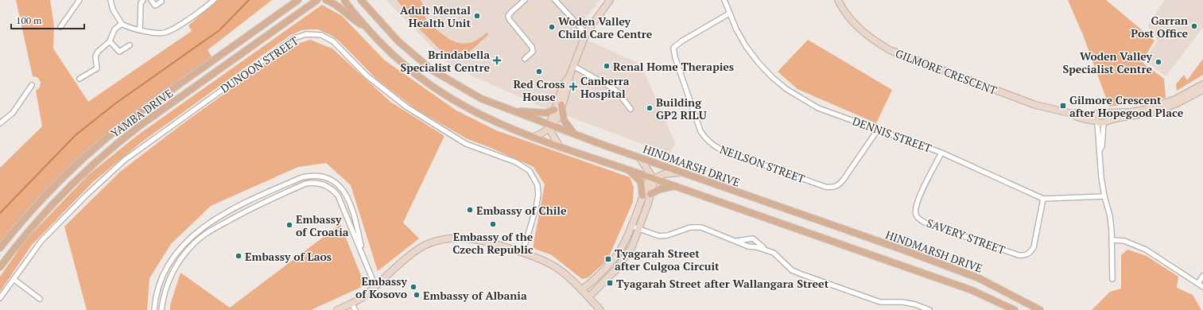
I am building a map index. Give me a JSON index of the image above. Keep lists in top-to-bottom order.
{
  "streets": {
    "main road": ["YAMBA DRIVE", "HINDMARSH DRIVE"],
    "street": [
      "DUNOON STREET",
      "GILMORE CRESCENT",
      "DENNIS STREET",
      "NEILSON STREET",
      "SAVERY STREET"
    ]
  },
  "crossings": [
    ["DENNIS STREET", "NEILSON STREET"],
    ["DENNIS STREET", "SAVERY STREET"]
  ],
  "places": {
    "other": [
      "Adult Mental Health Unit",
      "Garran Post Office",
      "Woden Valley Child Care Centre",
      "Woden Valley Specialist Centre",
      "Renal Home Therapies",
      "Red Cross House",
      "Building GP2 RILU",
      "Embassy of Chile",
      "Embassy of the Czech Republic",
      "Embassy of Croatia",
      "Embassy of Laos",
      "Embassy of Kosovo",
      "Embassy of Albania"
    ],
    "health": ["Brindabella Specialist Centre", "Canberra Hospital"],
    "transit": ["Gilmore Crescent after Hopegood Place", "Tyagarah Street after Culgoa Circuit", "Tyagarah Street after Wallangara Street"]
  },
  "scale_bar": "100 m"
}
